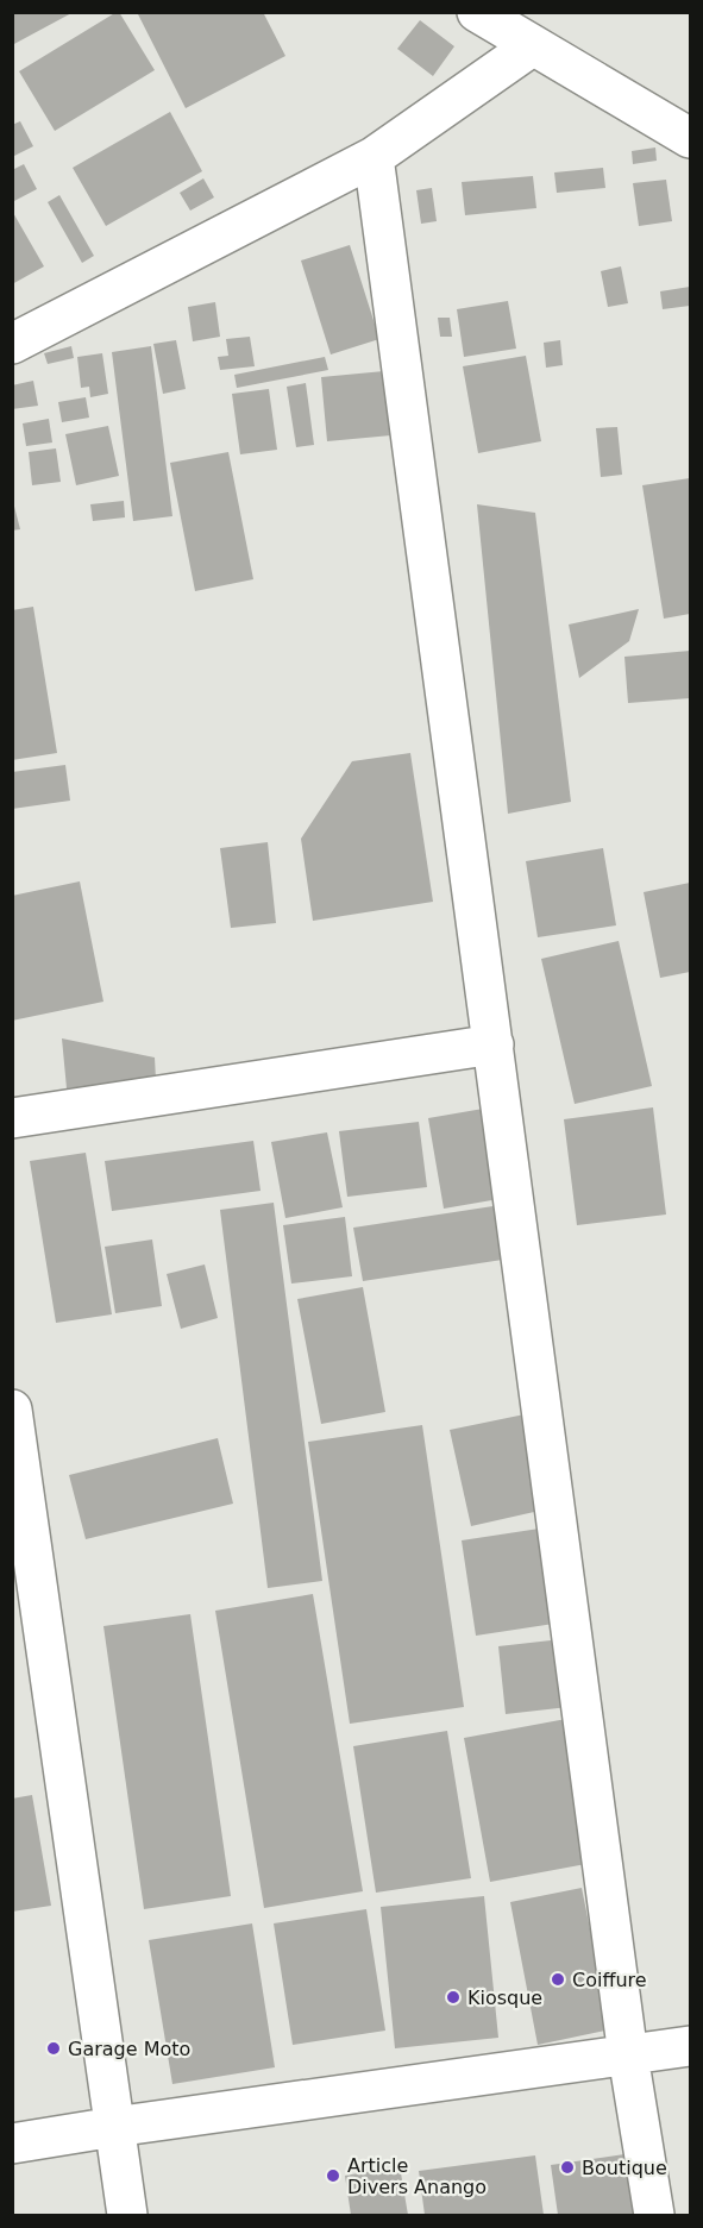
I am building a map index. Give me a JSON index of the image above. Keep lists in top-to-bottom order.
{
  "places": [
    "Coiffure",
    "Kiosque",
    "Garage Moto",
    "Boutique",
    "Article Divers Anango"
  ]
}
